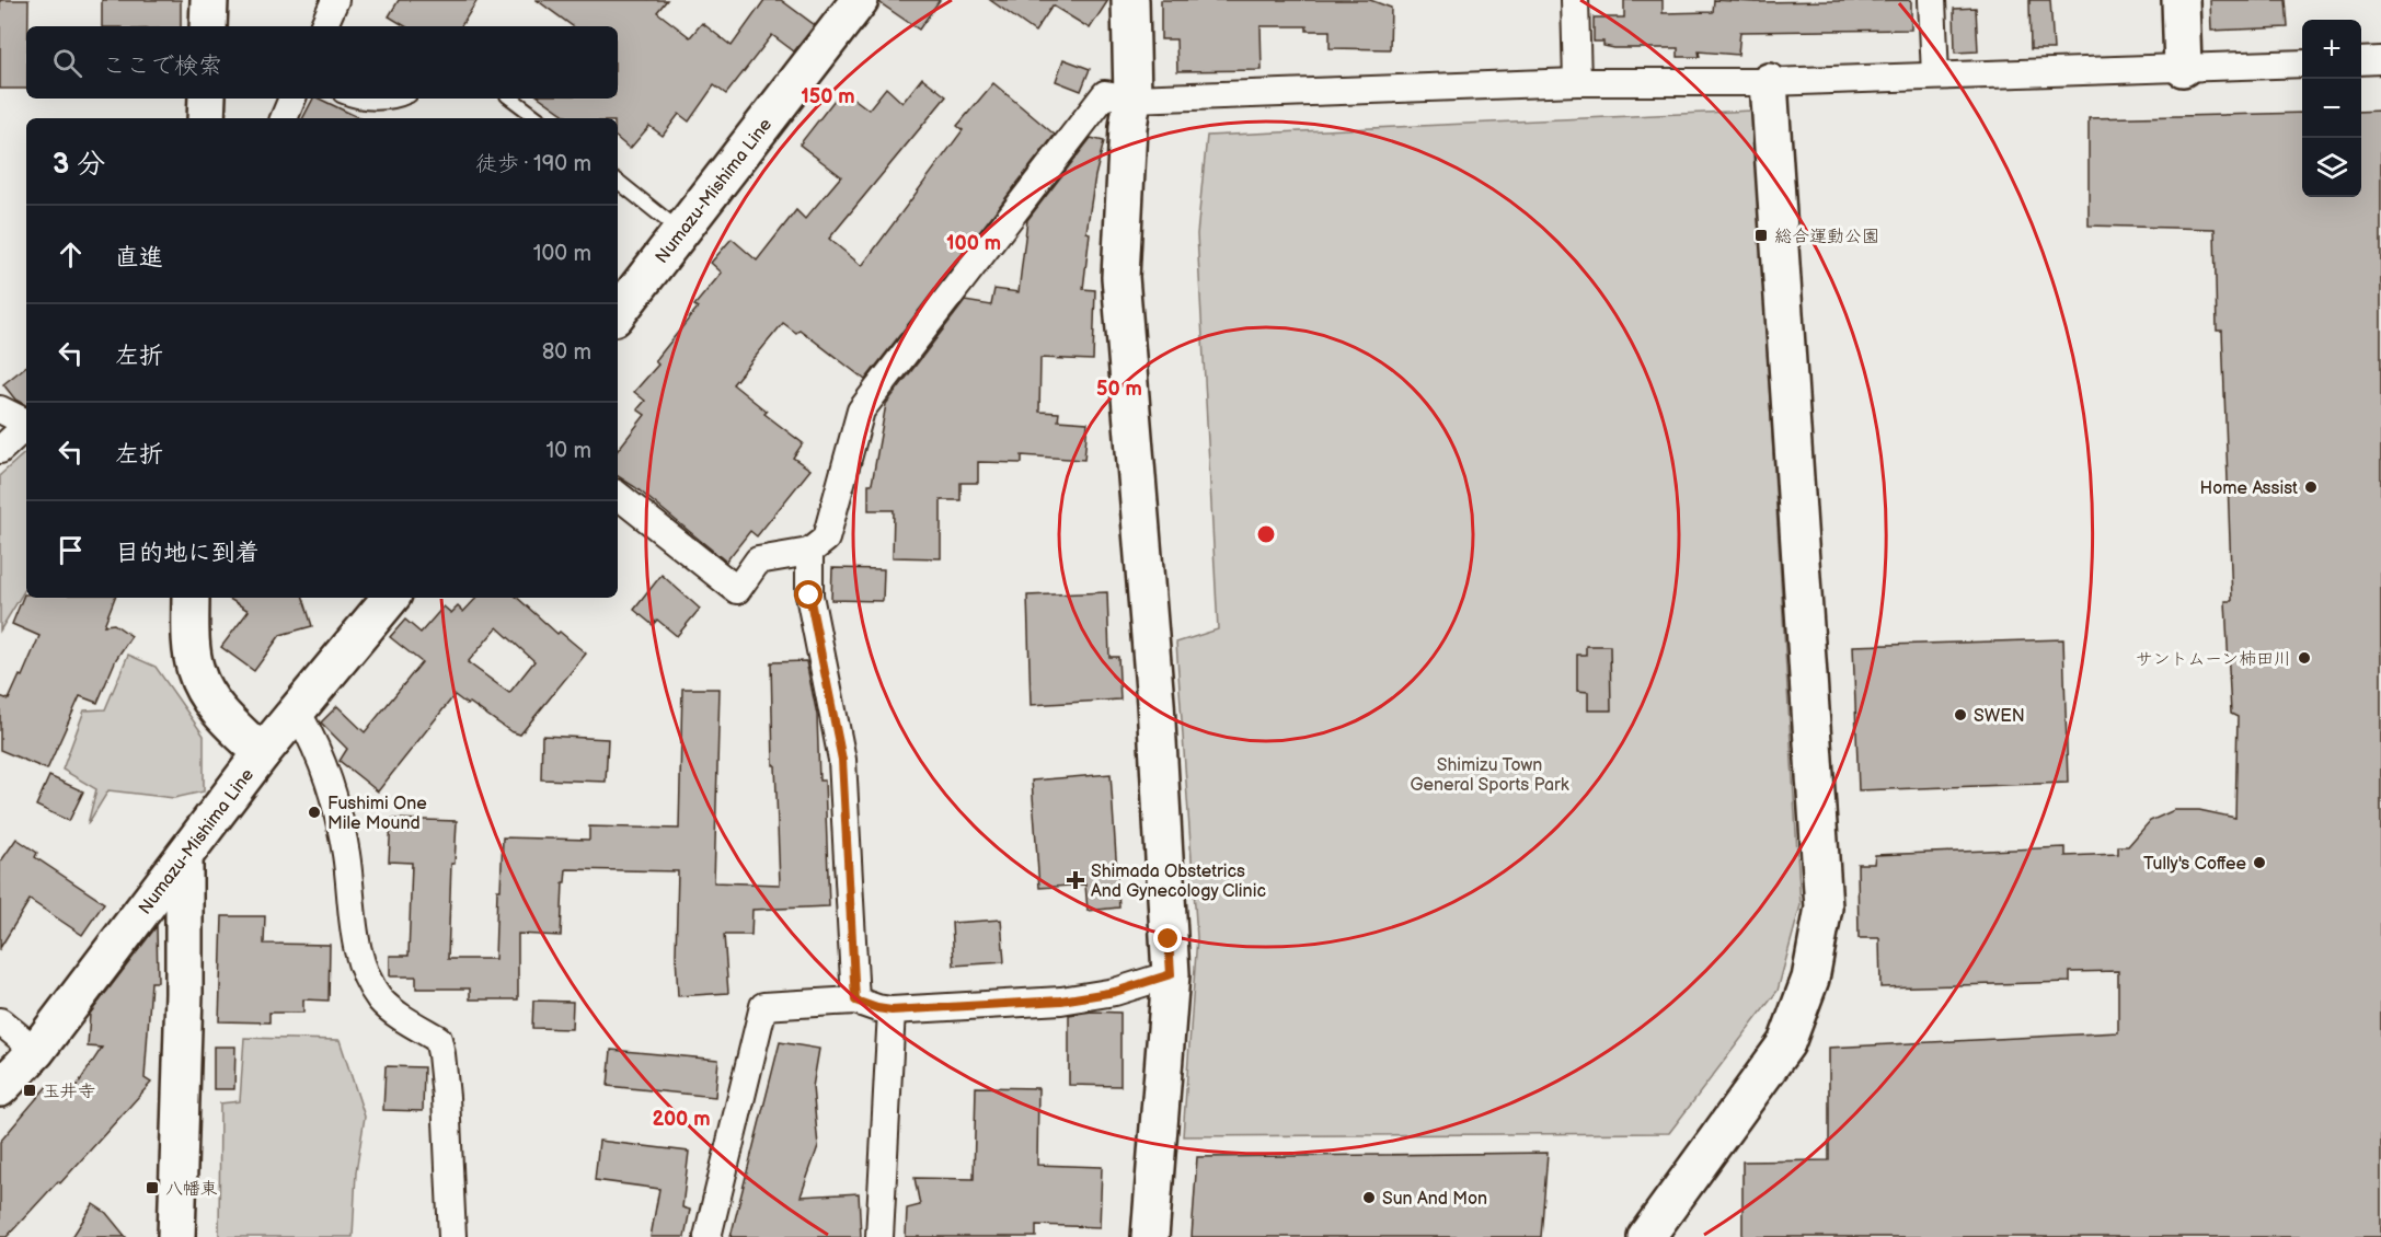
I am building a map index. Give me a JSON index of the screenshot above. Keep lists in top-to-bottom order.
{
  "streets": {
    "street": ["Numazu-Mishima Line"]
  },
  "parks": ["Shimizu Town General Sports Park"],
  "places": {
    "transit": ["総合運動公園", "玉井寺", "八幡東"],
    "other": [
      "Home Assist",
      "サントムーン柿田川",
      "SWEN",
      "Fushimi One Mile Mound",
      "Tully's Coffee",
      "Sun And Mon"
    ],
    "health": ["Shimada Obstetrics And Gynecology Clinic"]
  },
  "page": {
    "map_buttons": ["+", "−"],
    "search": "ここで検索",
    "heading": ["3 分", "徒歩 · 190 m"],
    "list": [
      ["直進", "100 m"],
      ["左折", "80 m"],
      ["左折", "10 m"],
      "目的地に到着"
    ]
  },
  "rings": [
    "150 m",
    "100 m",
    "50 m",
    "200 m"
  ]
}
